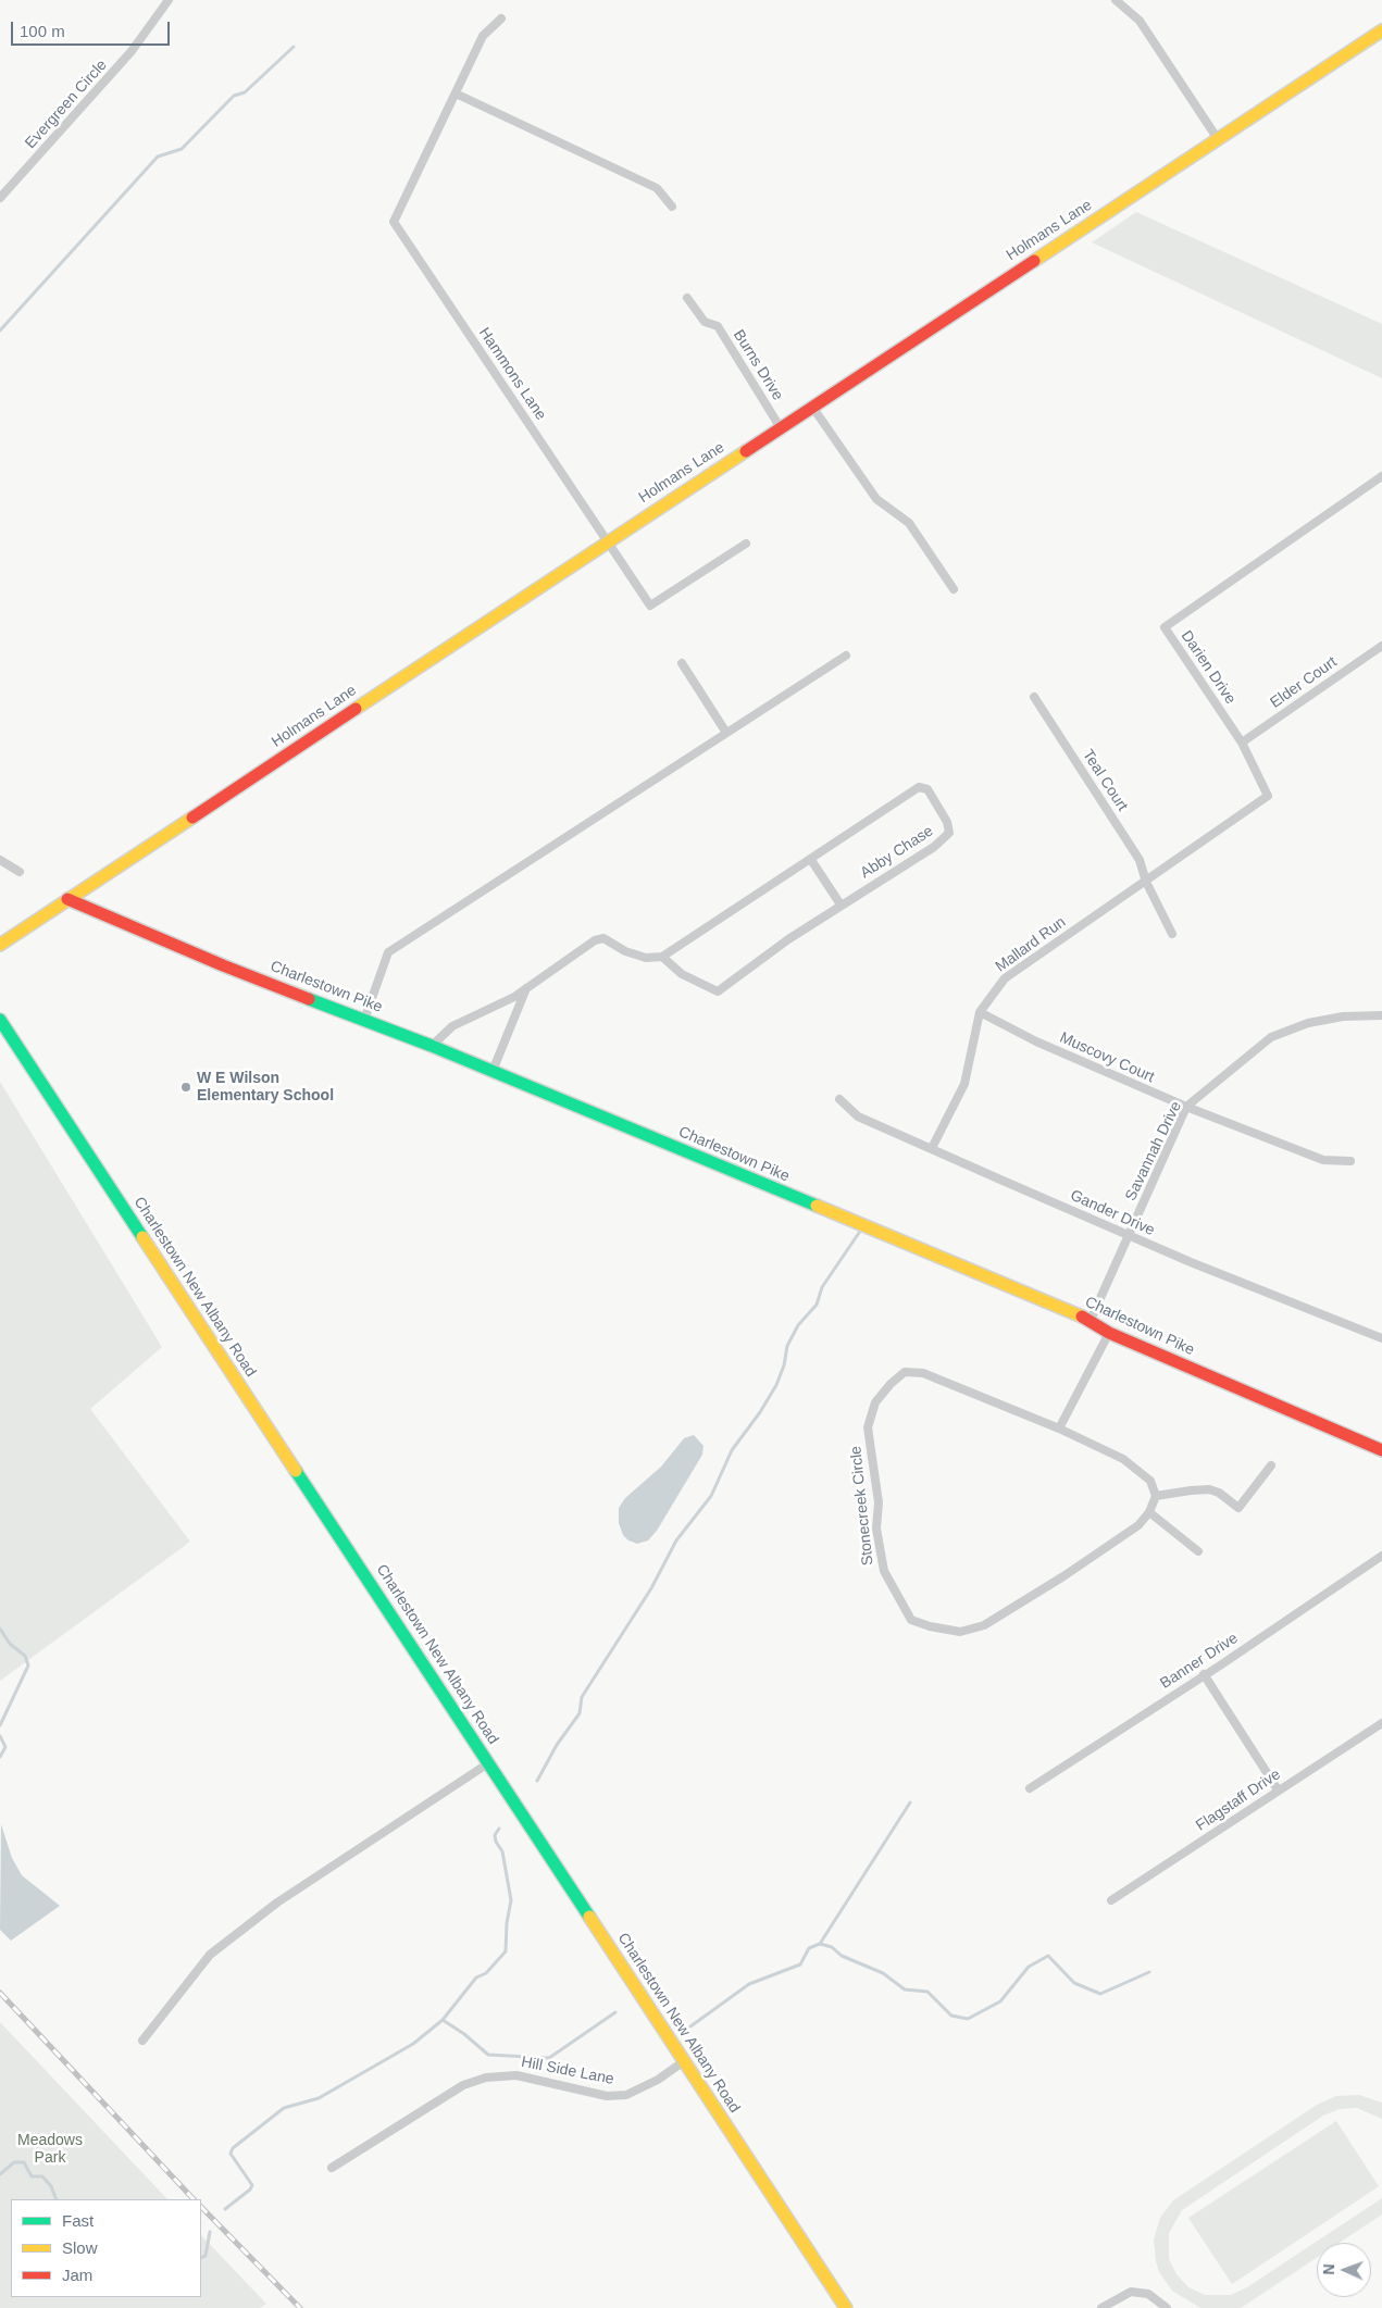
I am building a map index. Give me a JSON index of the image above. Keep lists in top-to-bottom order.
{
  "streets": {
    "main road": ["Holmans Lane", "Charlestown Pike", "Charlestown New Albany Road"],
    "street": [
      "Evergreen Circle",
      "Burns Drive",
      "Hammons Lane",
      "Darien Drive",
      "Elder Court",
      "Teal Court",
      "Abby Chase",
      "Mallard Run",
      "Muscovy Court",
      "Savannah Drive",
      "Gander Drive",
      "Stonecreek Circle",
      "Banner Drive",
      "Flagstaff Drive",
      "Hill Side Lane"
    ]
  },
  "crossings": [
    ["Holmans Lane", "Burns Drive"],
    ["Holmans Lane", "Hammons Lane"],
    ["Holmans Lane", "Charlestown Pike"],
    ["Darien Drive", "Elder Court"],
    ["Darien Drive", "Teal Court"],
    ["Darien Drive", "Mallard Run"],
    ["Teal Court", "Mallard Run"],
    ["Mallard Run", "Muscovy Court"],
    ["Mallard Run", "Gander Drive"],
    ["Charlestown Pike", "Savannah Drive"],
    ["Muscovy Court", "Savannah Drive"],
    ["Savannah Drive", "Gander Drive"],
    ["Charlestown New Albany Road", "Hill Side Lane"]
  ],
  "parks": ["Meadows Park"],
  "places": ["W E Wilson Elementary School"],
  "legend": ["Fast", "Slow", "Jam"],
  "scale_bar": "100 m",
  "north": "left"
}
